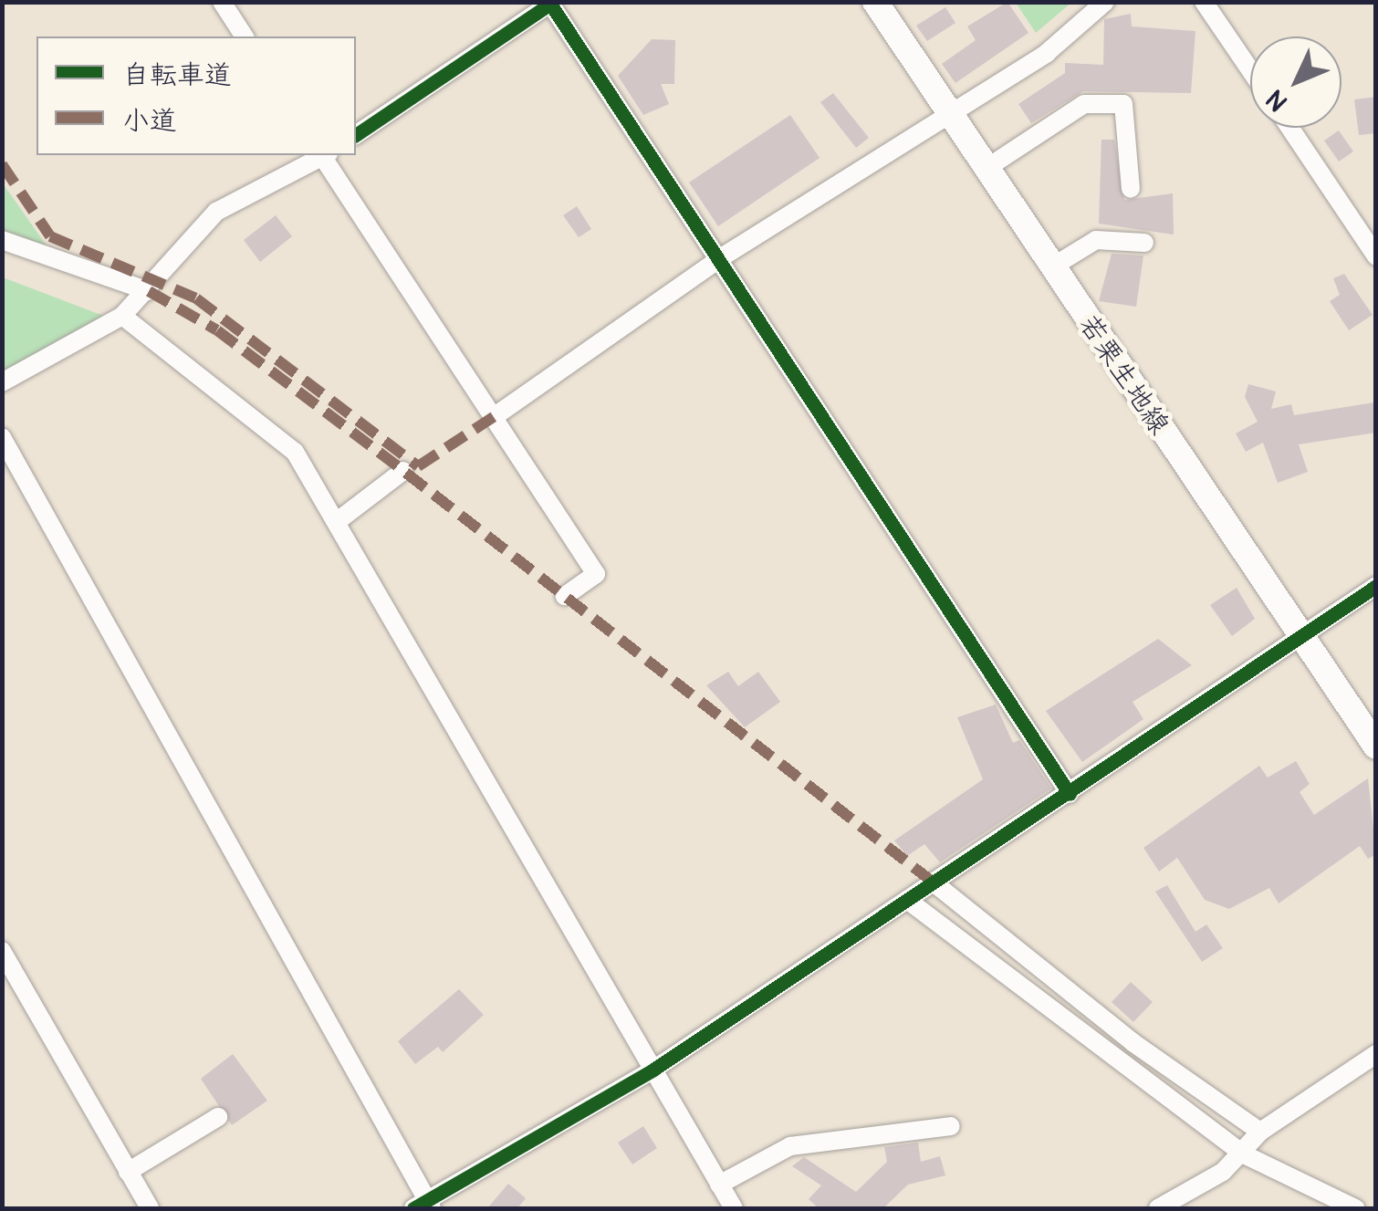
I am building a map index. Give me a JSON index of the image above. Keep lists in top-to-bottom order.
{
  "streets": {
    "main road": ["若栗生地線"]
  },
  "legend": ["自転車道", "小道"],
  "north": "bottom left"
}
